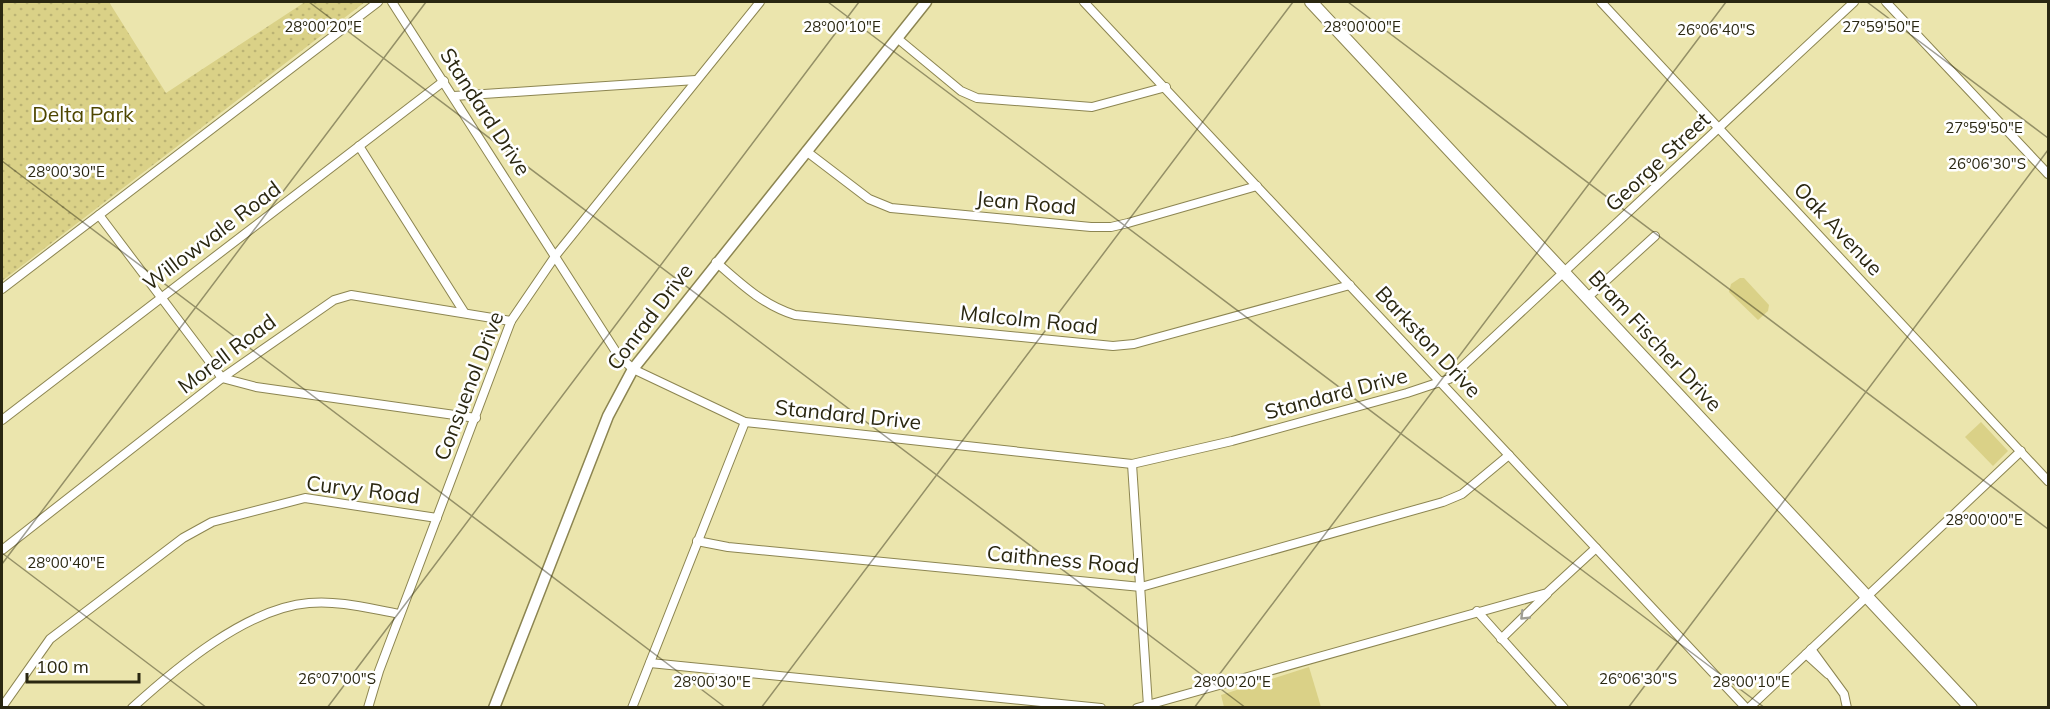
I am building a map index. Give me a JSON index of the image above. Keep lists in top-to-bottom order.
{
  "streets": {
    "main road": ["Bram Fischer Drive"],
    "street": [
      "Standard Drive",
      "George Street",
      "Jean Road",
      "Oak Avenue",
      "Willowvale Road",
      "Conrad Drive",
      "Malcolm Road",
      "Barkston Drive",
      "Morell Road",
      "Consuenol Drive",
      "Curvy Road",
      "Caithness Road"
    ]
  },
  "crossings": [
    ["Standard Drive", "George Street"],
    ["Standard Drive", "Willowvale Road"],
    ["Standard Drive", "Conrad Drive"],
    ["Standard Drive", "Barkston Drive"],
    ["Standard Drive", "Consuenol Drive"],
    ["George Street", "Oak Avenue"],
    ["George Street", "Bram Fischer Drive"],
    ["Jean Road", "Conrad Drive"],
    ["Jean Road", "Barkston Drive"],
    ["Conrad Drive", "Malcolm Road"],
    ["Malcolm Road", "Barkston Drive"],
    ["Barkston Drive", "Caithness Road"],
    ["Morell Road", "Consuenol Drive"],
    ["Consuenol Drive", "Curvy Road"]
  ],
  "parks": ["Delta Park"],
  "scale_bar": "100 m",
  "coordinates": [
    "28°00'20\"E",
    "28°00'10\"E",
    "28°00'00\"E",
    "27°59'50\"E",
    "26°06'40\"S",
    "26°06'30\"S",
    "28°00'30\"E",
    "28°00'40\"E",
    "26°07'00\"S"
  ]
}
